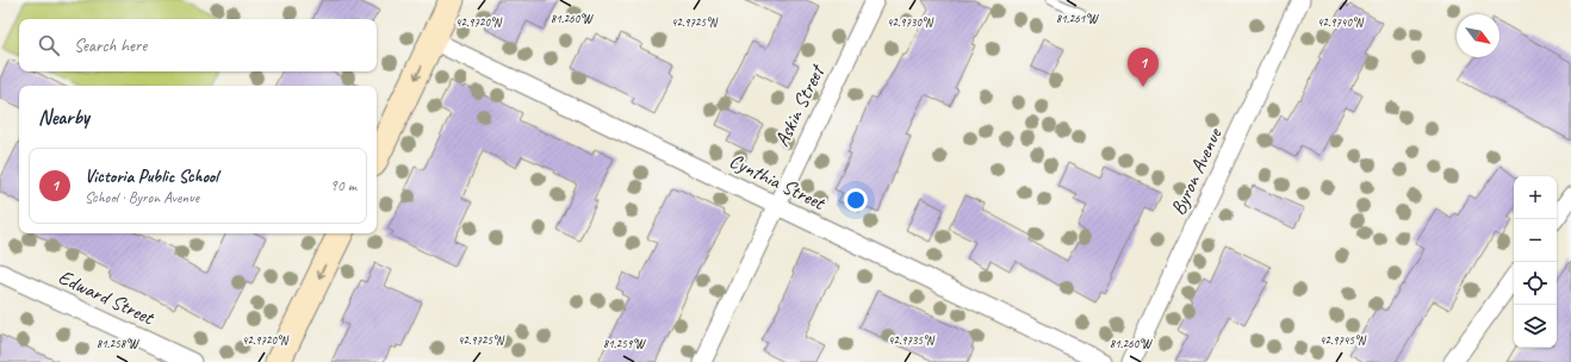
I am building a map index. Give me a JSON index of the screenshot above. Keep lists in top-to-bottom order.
{
  "streets": {
    "street": [
      "Askin Street",
      "Byron Avenue",
      "Cynthia Street",
      "Edward Street"
    ]
  },
  "crossings": [
    ["Askin Street", "Cynthia Street"]
  ],
  "north": "bottom right",
  "page": {
    "search": "Search here",
    "pins": "1",
    "heading": "Nearby",
    "list": [
      {
        "mark": "1",
        "name": "Victoria Public School",
        "note": "School · Byron Avenue",
        "value": "90 m"
      }
    ],
    "map_buttons": ["+", "−"]
  },
  "coordinates": [
    "81.260°W",
    "81.261°W",
    "42.9720°N",
    "42.9725°N",
    "42.9730°N",
    "42.9740°N",
    "42.9735°N",
    "42.9745°N",
    "81.258°W",
    "81.259°W"
  ]
}
